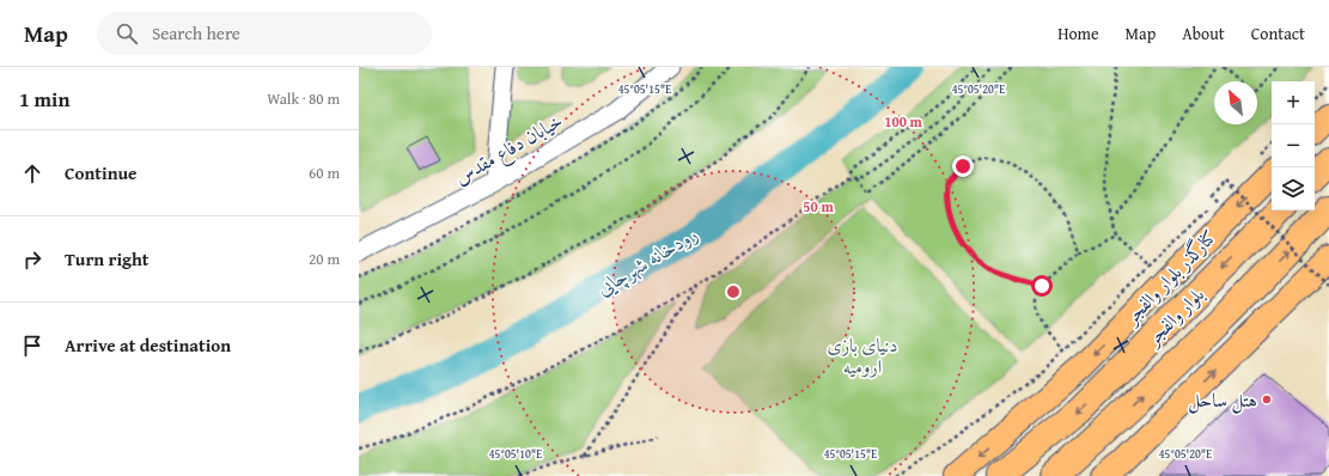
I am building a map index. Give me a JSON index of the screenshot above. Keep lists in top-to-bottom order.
{
  "streets": {
    "highway": ["بلوار والفجر"],
    "main road": ["کنارگذر بلوار والفجر"],
    "street": ["خیابان دفاع مقدس"]
  },
  "water": ["رودخانه شهرچایی"],
  "parks": ["دنیای بازی ارومیه"],
  "places": ["هتل ساحل"],
  "north": "top left",
  "page": {
    "header": "Map",
    "search": "Search here",
    "nav": [
      "Home",
      "Map",
      "About",
      "Contact"
    ],
    "heading": ["1 min", "Walk · 80 m"],
    "map_buttons": ["+", "−"],
    "list": [
      ["Continue", "60 m"],
      ["Turn right", "20 m"],
      "Arrive at destination"
    ]
  },
  "coordinates": ["45°05'15\"E", "45°05'20\"E", "45°05'10\"E"],
  "rings": ["100 m", "50 m"]
}
